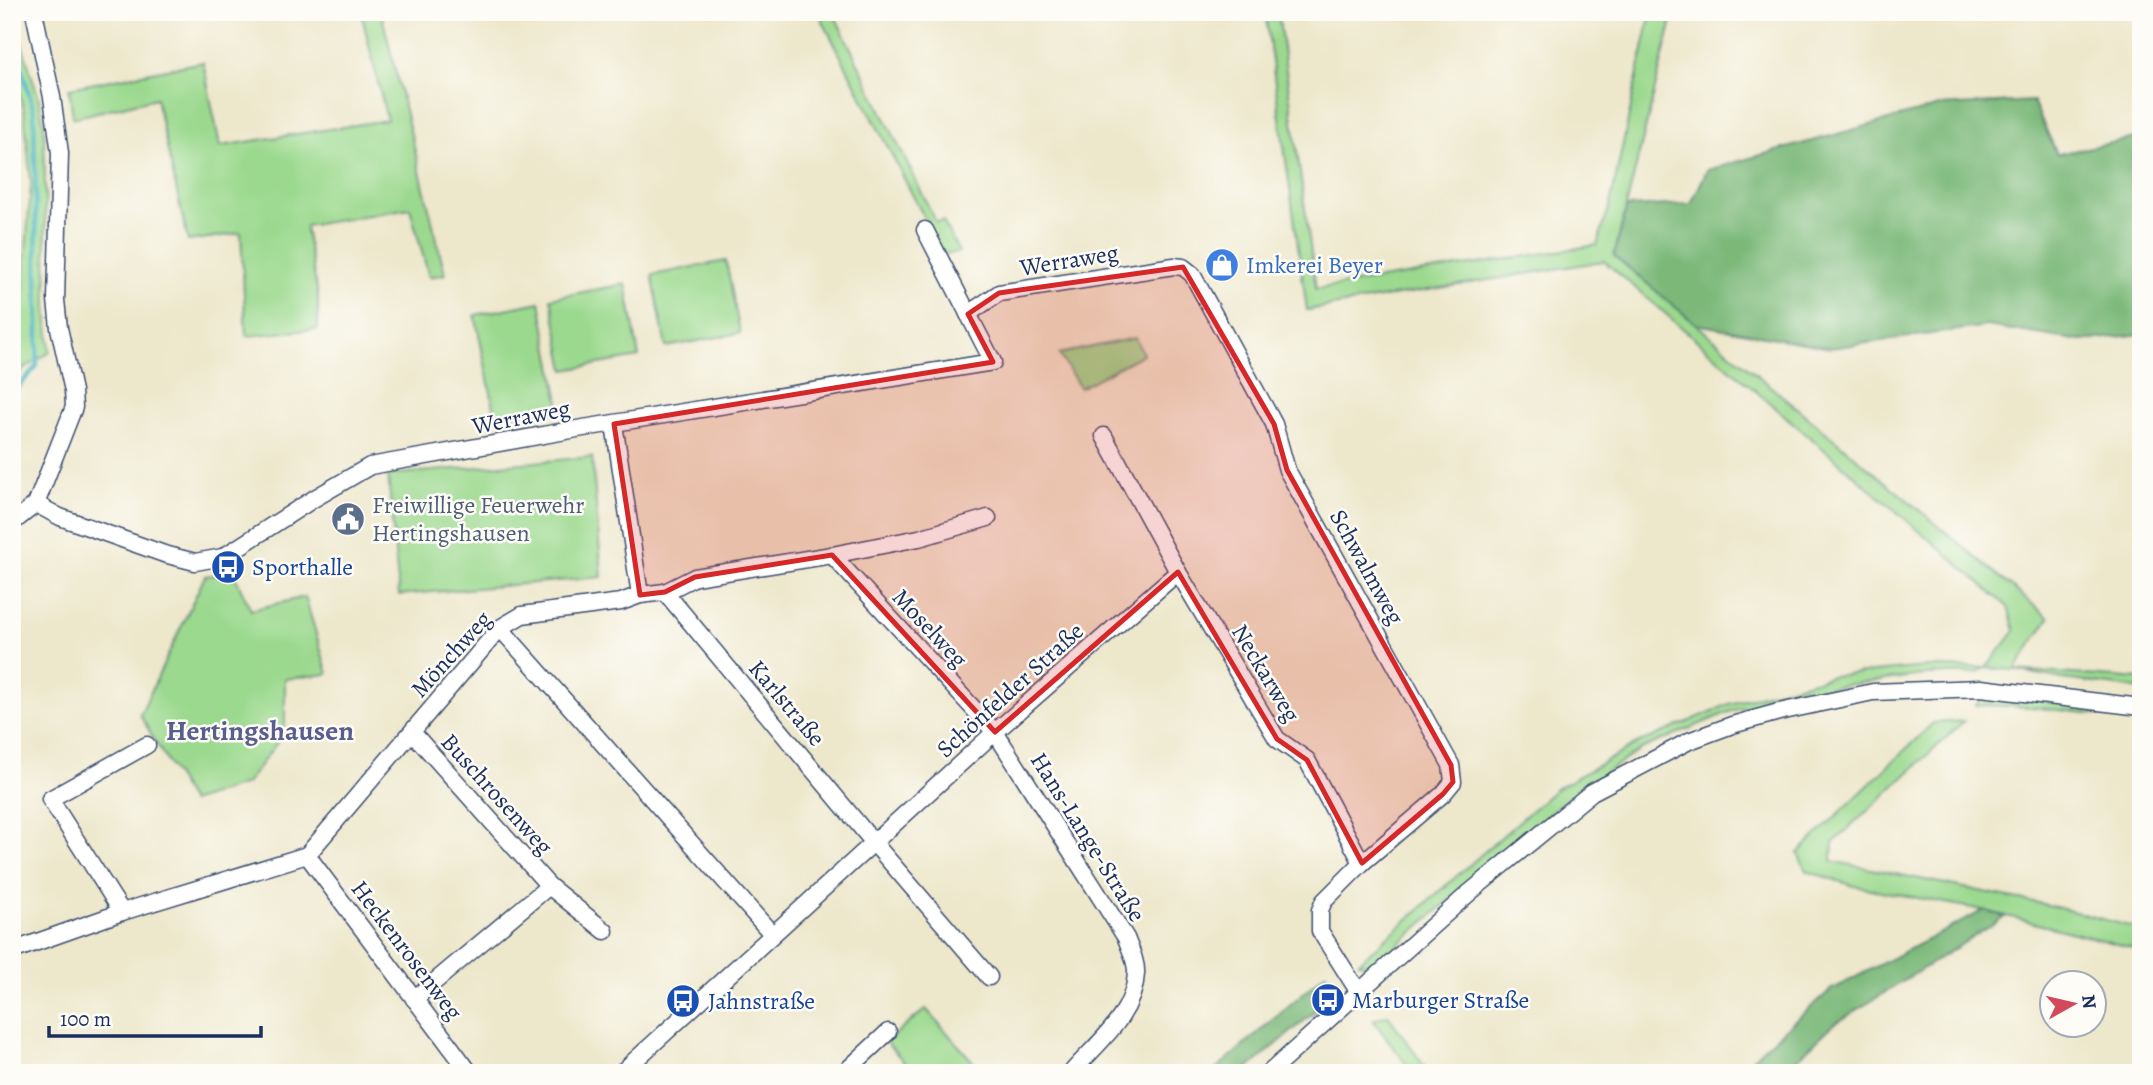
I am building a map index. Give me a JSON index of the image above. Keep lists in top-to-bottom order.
{
  "streets": {
    "street": [
      "Werraweg",
      "Schwalmweg",
      "Moselweg",
      "Mönchweg",
      "Neckarweg",
      "Schönfelder Straße",
      "Karlstraße",
      "Buschrosenweg",
      "Hans-Lange-Straße",
      "Heckenrosenweg"
    ]
  },
  "crossings": [
    ["Werraweg", "Schwalmweg"],
    ["Schwalmweg", "Neckarweg"],
    ["Moselweg", "Mönchweg"],
    ["Moselweg", "Schönfelder Straße"],
    ["Moselweg", "Hans-Lange-Straße"],
    ["Mönchweg", "Karlstraße"],
    ["Mönchweg", "Buschrosenweg"],
    ["Mönchweg", "Heckenrosenweg"],
    ["Neckarweg", "Schönfelder Straße"],
    ["Schönfelder Straße", "Karlstraße"],
    ["Schönfelder Straße", "Hans-Lange-Straße"],
    ["Buschrosenweg", "Heckenrosenweg"]
  ],
  "districts": ["Hertingshausen"],
  "places": {
    "shop": ["Imkerei Beyer"],
    "public building": ["Freiwillige Feuerwehr Hertingshausen"],
    "bus stop": ["Sporthalle", "Marburger Straße", "Jahnstraße"]
  },
  "scale_bar": "100 m",
  "north": "right"
}
